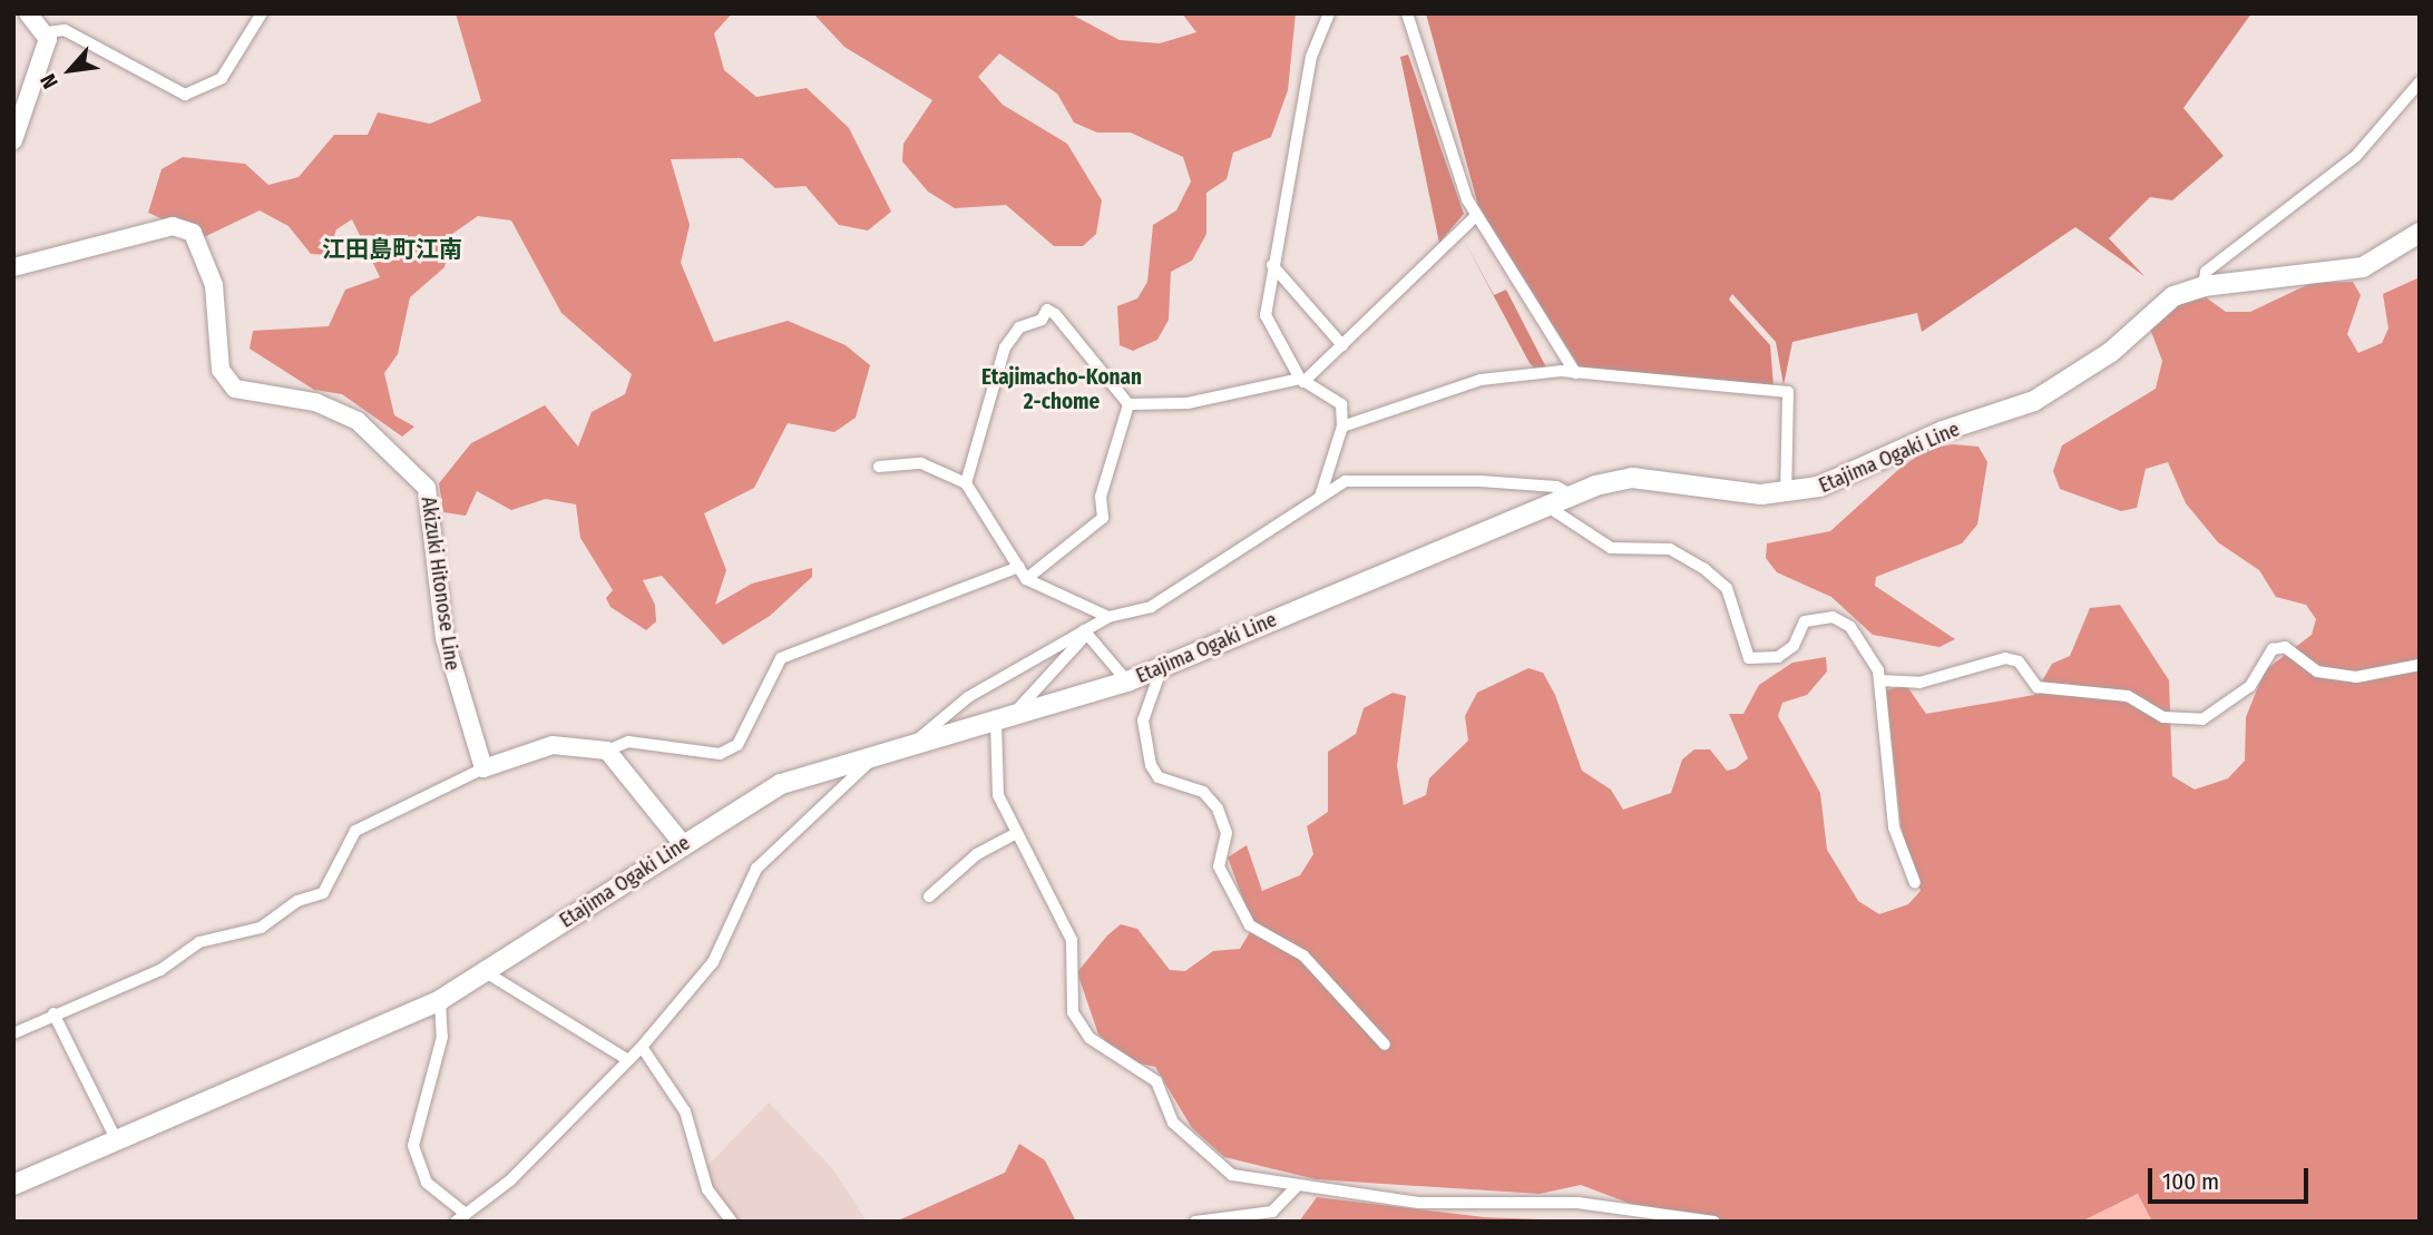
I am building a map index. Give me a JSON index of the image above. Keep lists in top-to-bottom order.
{
  "streets": {
    "main road": ["Etajima Ogaki Line", "Akizuki Hitonose Line"]
  },
  "districts": ["江田島町江南", "Etajimacho-Konan 2-chome"],
  "scale_bar": "100 m",
  "north": "bottom left"
}
